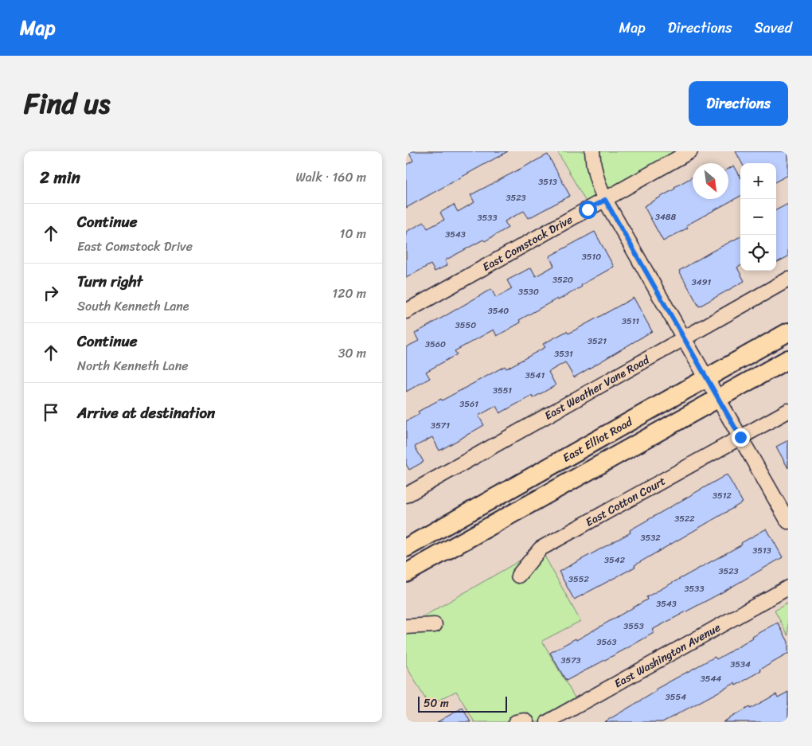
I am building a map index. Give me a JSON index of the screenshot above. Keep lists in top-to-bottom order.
{
  "streets": {
    "main road": ["East Elliot Road"],
    "street": [
      "East Comstock Drive",
      "East Weather Vane Road",
      "East Cotton Court",
      "East Washington Avenue"
    ]
  },
  "house_numbers": [
    "3513",
    "3523",
    "3488",
    "3533",
    "3543",
    "3510",
    "3520",
    "3491",
    "3530",
    "3540",
    "3511",
    "3550",
    "3521",
    "3560",
    "3531",
    "3541",
    "3551",
    "3561",
    "3571",
    "3512",
    "3522",
    "3532",
    "3513",
    "3542",
    "3523",
    "3552",
    "3533",
    "3543",
    "3553",
    "3563",
    "3573",
    "3534",
    "3544",
    "3554"
  ],
  "scale_bar": "50 m",
  "north": "bottom right",
  "page": {
    "header": "Map",
    "nav": ["Map", "Directions", "Saved"],
    "title": "Find us",
    "buttons": "Directions",
    "heading": ["2 min", "Walk · 160 m"],
    "map_buttons": ["+", "−"],
    "list": [
      ["Continue", "East Comstock Drive", "10 m"],
      ["Turn right", "South Kenneth Lane", "120 m"],
      ["Continue", "North Kenneth Lane", "30 m"],
      "Arrive at destination"
    ],
    "scale": "50 m"
  }
}
